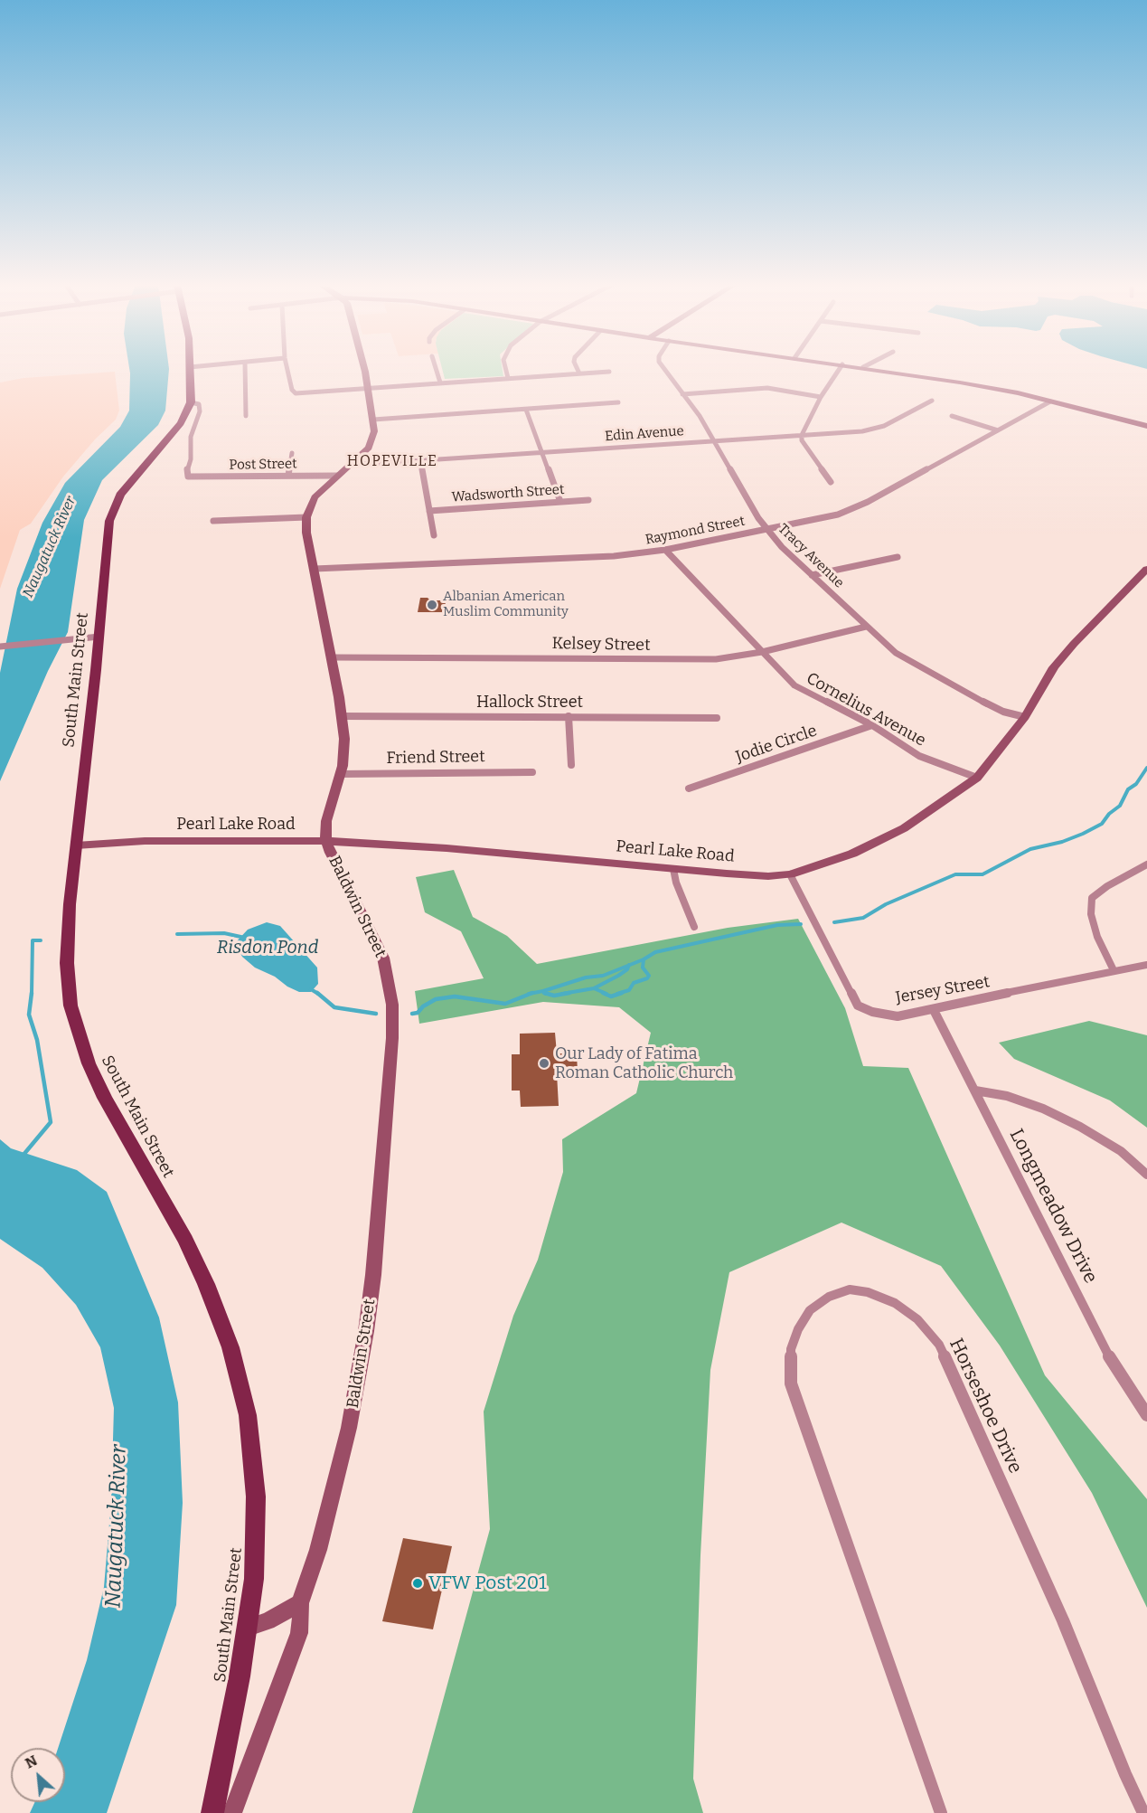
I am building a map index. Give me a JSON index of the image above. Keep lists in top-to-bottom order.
{
  "streets": {
    "main road": ["South Main Street", "Pearl Lake Road", "Baldwin Street"],
    "street": [
      "Edin Avenue",
      "Post Street",
      "Wadsworth Street",
      "Raymond Street",
      "Tracy Avenue",
      "Kelsey Street",
      "Hallock Street",
      "Cornelius Avenue",
      "Jodie Circle",
      "Friend Street",
      "Jersey Street",
      "Longmeadow Drive",
      "Horseshoe Drive"
    ]
  },
  "crossings": [
    ["Edin Avenue", "Tracy Avenue"],
    ["Post Street", "South Main Street"],
    ["Raymond Street", "Tracy Avenue"],
    ["Raymond Street", "Cornelius Avenue"],
    ["Raymond Street", "Baldwin Street"],
    ["Tracy Avenue", "Kelsey Street"],
    ["Tracy Avenue", "Pearl Lake Road"],
    ["Kelsey Street", "Cornelius Avenue"],
    ["Kelsey Street", "Baldwin Street"],
    ["South Main Street", "Pearl Lake Road"],
    ["Hallock Street", "Baldwin Street"],
    ["Cornelius Avenue", "Jodie Circle"],
    ["Cornelius Avenue", "Pearl Lake Road"],
    ["Friend Street", "Baldwin Street"],
    ["Pearl Lake Road", "Baldwin Street"],
    ["Pearl Lake Road", "Jersey Street"],
    ["Jersey Street", "Longmeadow Drive"]
  ],
  "districts": ["HOPEVILLE"],
  "water": ["Naugatuck River", "Risdon Pond"],
  "places": ["Albanian American Muslim Community", "Our Lady of Fatima Roman Catholic Church", "VFW Post 201"],
  "north": "top left"
}
